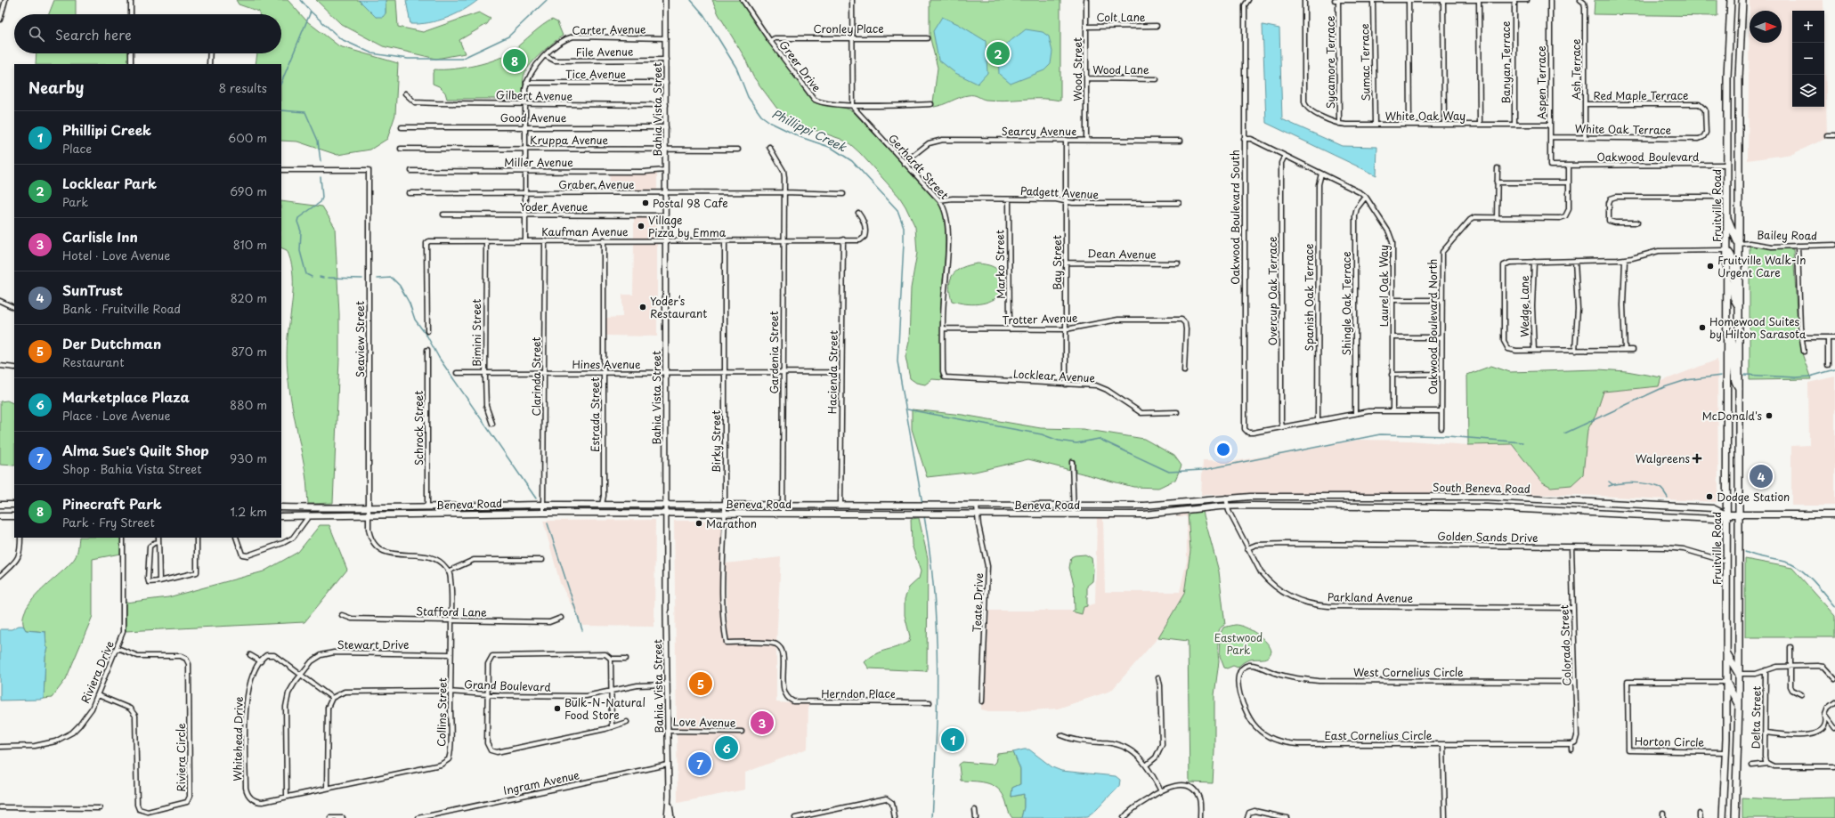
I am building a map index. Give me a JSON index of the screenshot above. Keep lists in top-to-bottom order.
{
  "streets": {
    "main road": ["Fruitville Road", "South Beneva Road", "Beneva Road"],
    "street": [
      "Colt Lane",
      "Cronley Place",
      "Carter Avenue",
      "File Avenue",
      "Sycamore Terrace",
      "Sumac Terrace",
      "Banyan Terrace",
      "Greer Drive",
      "Wood Street",
      "Wood Lane",
      "Ash Terrace",
      "Tice Avenue",
      "Aspen Terrace",
      "Gilbert Avenue",
      "Red Maple Terrace",
      "Bahia Vista Street",
      "White Oak Way",
      "Good Avenue",
      "White Oak Terrace",
      "Searcy Avenue",
      "Kruppa Avenue",
      "Oakwood Boulevard",
      "Miller Avenue",
      "Gerhardt Street",
      "Graber Avenue",
      "Padgett Avenue",
      "Yoder Avenue",
      "Oakwood Boulevard South",
      "Kaufman Avenue",
      "Bailey Road",
      "Dean Avenue",
      "Bay Street",
      "Marko Street",
      "Laurel Oak Way",
      "Overcup Oak Terrace",
      "Spanish Oak Terrace",
      "Shingle Oak Terrace",
      "Wedge Lane",
      "Trotter Avenue",
      "Oakwood Boulevard North",
      "Bimini Street",
      "Seaview Street",
      "Gardenia Street",
      "Hines Avenue",
      "Hacienda Street",
      "Locklear Avenue",
      "Clarinda Street",
      "Estrada Street",
      "Schrock Street",
      "Birky Street",
      "Golden Sands Drive",
      "Parkland Avenue",
      "Teate Drive",
      "Stafford Lane",
      "Stewart Drive",
      "Colorado Street",
      "Riviera Drive",
      "West Cornelius Circle",
      "Grand Boulevard",
      "Herndon Place",
      "Collins Street",
      "Delta Street",
      "Love Avenue",
      "East Cornelius Circle",
      "Whitehead Drive",
      "Horton Circle",
      "Riviera Circle",
      "Ingram Avenue"
    ]
  },
  "crossings": [
    ["Colt Lane", "Wood Street"],
    ["Cronley Place", "Greer Drive"],
    ["Carter Avenue", "File Avenue"],
    ["Carter Avenue", "Tice Avenue"],
    ["Carter Avenue", "Bahia Vista Street"],
    ["File Avenue", "Bahia Vista Street"],
    ["Sycamore Terrace", "White Oak Way"],
    ["Sumac Terrace", "White Oak Way"],
    ["Banyan Terrace", "White Oak Way"],
    ["Greer Drive", "Gerhardt Street"],
    ["Wood Street", "Wood Lane"],
    ["Wood Street", "Searcy Avenue"],
    ["Ash Terrace", "Red Maple Terrace"],
    ["Ash Terrace", "White Oak Terrace"],
    ["Tice Avenue", "Bahia Vista Street"],
    ["Aspen Terrace", "White Oak Way"],
    ["Aspen Terrace", "White Oak Terrace"],
    ["Aspen Terrace", "Oakwood Boulevard"],
    ["Gilbert Avenue", "Bahia Vista Street"],
    ["Red Maple Terrace", "White Oak Terrace"],
    ["Bahia Vista Street", "Good Avenue"],
    ["Bahia Vista Street", "Kruppa Avenue"],
    ["Bahia Vista Street", "Miller Avenue"],
    ["Bahia Vista Street", "Graber Avenue"],
    ["Bahia Vista Street", "Yoder Avenue"],
    ["Bahia Vista Street", "Kaufman Avenue"],
    ["Bahia Vista Street", "Hines Avenue"],
    ["Bahia Vista Street", "Beneva Road"],
    ["Bahia Vista Street", "Grand Boulevard"],
    ["Bahia Vista Street", "Love Avenue"],
    ["Bahia Vista Street", "Ingram Avenue"],
    ["Searcy Avenue", "Gerhardt Street"],
    ["Searcy Avenue", "Bay Street"],
    ["Oakwood Boulevard", "Fruitville Road"],
    ["Gerhardt Street", "Padgett Avenue"],
    ["Gerhardt Street", "Trotter Avenue"],
    ["Gerhardt Street", "Locklear Avenue"],
    ["Graber Avenue", "Gardenia Street"],
    ["Padgett Avenue", "Bay Street"],
    ["Padgett Avenue", "Marko Street"],
    ["Fruitville Road", "Bailey Road"],
    ["Fruitville Road", "South Beneva Road"],
    ["Fruitville Road", "Golden Sands Drive"],
    ["Fruitville Road", "Horton Circle"],
    ["Oakwood Boulevard South", "Laurel Oak Way"],
    ["Oakwood Boulevard South", "Overcup Oak Terrace"],
    ["Kaufman Avenue", "Bimini Street"],
    ["Kaufman Avenue", "Gardenia Street"],
    ["Kaufman Avenue", "Hacienda Street"],
    ["Kaufman Avenue", "Clarinda Street"],
    ["Kaufman Avenue", "Estrada Street"],
    ["Kaufman Avenue", "Birky Street"],
    ["Dean Avenue", "Bay Street"],
    ["Bay Street", "Trotter Avenue"],
    ["Bay Street", "Locklear Avenue"],
    ["Marko Street", "Trotter Avenue"],
    ["Laurel Oak Way", "Overcup Oak Terrace"],
    ["Laurel Oak Way", "Spanish Oak Terrace"],
    ["Laurel Oak Way", "Shingle Oak Terrace"],
    ["Bimini Street", "Hines Avenue"],
    ["Seaview Street", "Beneva Road"],
    ["Gardenia Street", "Hines Avenue"],
    ["Gardenia Street", "Beneva Road"],
    ["Hines Avenue", "Hacienda Street"],
    ["Hines Avenue", "Clarinda Street"],
    ["Hines Avenue", "Estrada Street"],
    ["Hines Avenue", "Birky Street"],
    ["Hacienda Street", "Beneva Road"],
    ["Clarinda Street", "Beneva Road"],
    ["Estrada Street", "Beneva Road"],
    ["Schrock Street", "Beneva Road"],
    ["Birky Street", "Beneva Road"],
    ["Birky Street", "Herndon Place"],
    ["South Beneva Road", "Beneva Road"],
    ["Beneva Road", "Parkland Avenue"],
    ["Beneva Road", "Teate Drive"],
    ["Golden Sands Drive", "Parkland Avenue"],
    ["Golden Sands Drive", "Colorado Street"],
    ["Parkland Avenue", "Colorado Street"],
    ["Stafford Lane", "Collins Street"],
    ["Stewart Drive", "Collins Street"],
    ["Colorado Street", "West Cornelius Circle"],
    ["Colorado Street", "East Cornelius Circle"],
    ["Riviera Drive", "Riviera Circle"],
    ["West Cornelius Circle", "East Cornelius Circle"],
    ["Grand Boulevard", "Collins Street"],
    ["Collins Street", "Whitehead Drive"]
  ],
  "water": ["Phillippi Creek"],
  "parks": ["Eastwood Park"],
  "places": {
    "other": [
      "Postal 98 Cafe",
      "Village Pizza by Emma",
      "Fruitville Walk-In Urgent Care",
      "Yoder‘s Restaurant",
      "Homewood Suites by Hilton Sarasota",
      "McDonald's",
      "Dodge Station",
      "Marathon",
      "Bulk-N-Natural Food Store"
    ],
    "health": ["Walgreens"]
  },
  "north": "right",
  "page": {
    "map_buttons": ["+", "−"],
    "search": "Search here",
    "pins": [
      "2",
      "8",
      "4",
      "5",
      "3",
      "1",
      "6",
      "7"
    ],
    "heading": ["Nearby", "8 results"],
    "list": [
      {
        "mark": "1",
        "name": "Phillipi Creek",
        "note": "Place",
        "value": "600 m"
      },
      {
        "mark": "2",
        "name": "Locklear Park",
        "note": "Park",
        "value": "690 m"
      },
      {
        "mark": "3",
        "name": "Carlisle Inn",
        "note": "Hotel · Love Avenue",
        "value": "810 m"
      },
      {
        "mark": "4",
        "name": "SunTrust",
        "note": "Bank · Fruitville Road",
        "value": "820 m"
      },
      {
        "mark": "5",
        "name": "Der Dutchman",
        "note": "Restaurant",
        "value": "870 m"
      },
      {
        "mark": "6",
        "name": "Marketplace Plaza",
        "note": "Place · Love Avenue",
        "value": "880 m"
      },
      {
        "mark": "7",
        "name": "Alma Sue's Quilt Shop",
        "note": "Shop · Bahia Vista Street",
        "value": "930 m"
      },
      {
        "mark": "8",
        "name": "Pinecraft Park",
        "note": "Park · Fry Street",
        "value": "1.2 km"
      }
    ]
  }
}
